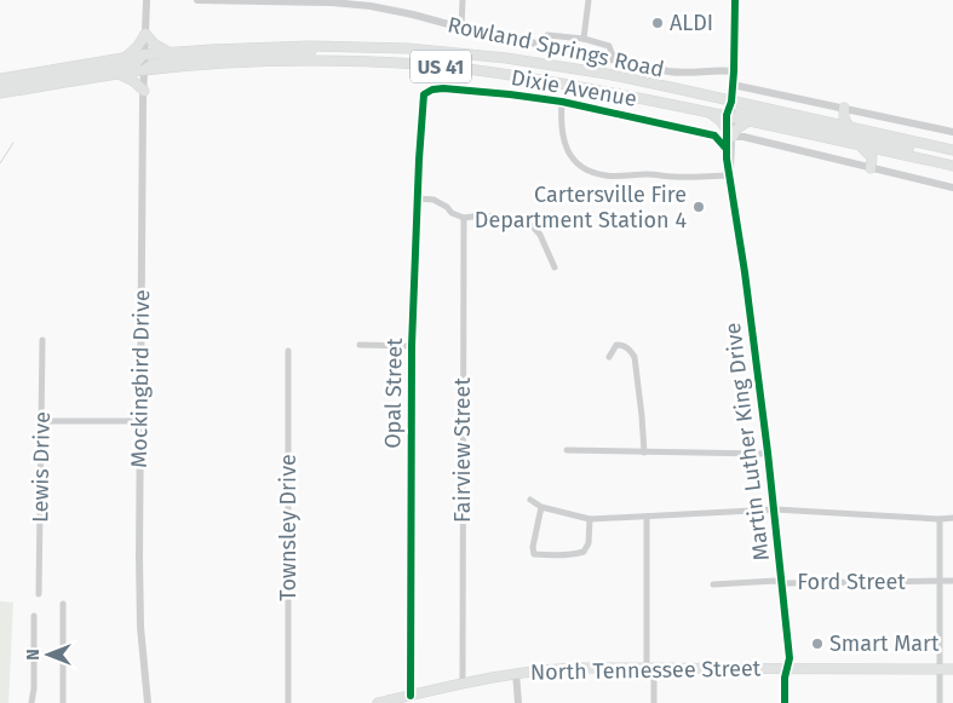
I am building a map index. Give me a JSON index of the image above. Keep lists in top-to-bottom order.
{
  "streets": {
    "main road": ["US 41", "North Tennessee Street"],
    "street": [
      "Rowland Springs Road",
      "Dixie Avenue",
      "Mockingbird Drive",
      "Opal Street",
      "Martin Luther King Drive",
      "Fairview Street",
      "Lewis Drive",
      "Townsley Drive",
      "Ford Street"
    ]
  },
  "crossings": [
    ["Rowland Springs Road", "Martin Luther King Drive"],
    ["US 41", "Mockingbird Drive"],
    ["US 41", "Martin Luther King Drive"],
    ["Dixie Avenue", "Opal Street"],
    ["Opal Street", "North Tennessee Street"],
    ["Martin Luther King Drive", "Ford Street"],
    ["Martin Luther King Drive", "North Tennessee Street"],
    ["Fairview Street", "North Tennessee Street"]
  ],
  "places": ["ALDI", "Cartersville Fire Department Station 4", "Smart Mart"],
  "north": "left"
}
